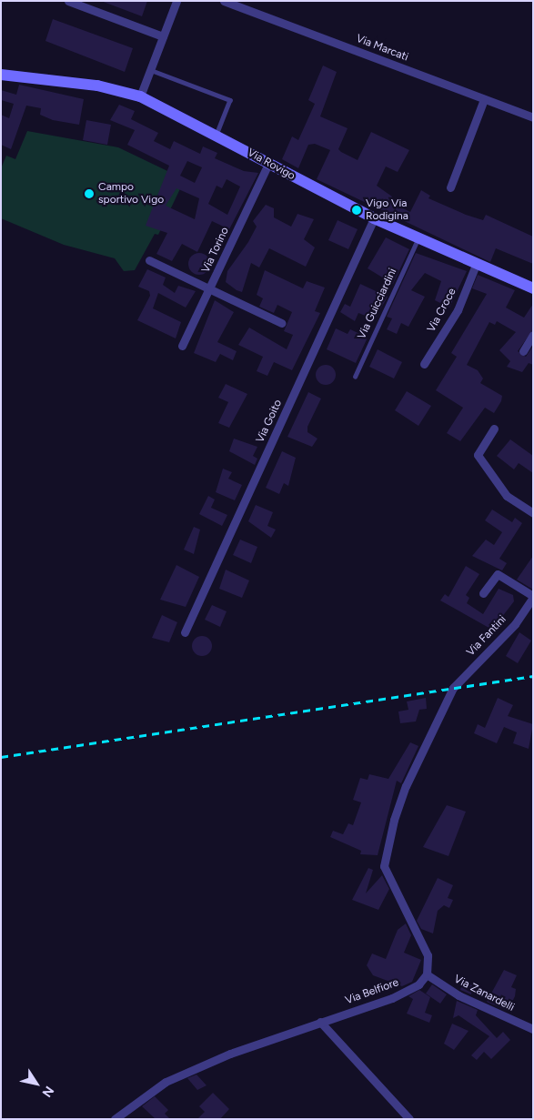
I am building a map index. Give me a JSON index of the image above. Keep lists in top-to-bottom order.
{
  "streets": {
    "main road": ["Via Rovigo"],
    "street": [
      "Via Marcati",
      "Via Torino",
      "Via Croce",
      "Via Goito",
      "Via Fantini",
      "Via Belfiore",
      "Via Zanardelli"
    ],
    "lane": ["Via Guicciardini"]
  },
  "crossings": [
    ["Via Rovigo", "Via Torino"],
    ["Via Rovigo", "Via Guicciardini"],
    ["Via Rovigo", "Via Croce"],
    ["Via Rovigo", "Via Goito"],
    ["Via Fantini", "Via Belfiore"],
    ["Via Fantini", "Via Zanardelli"],
    ["Via Belfiore", "Via Zanardelli"]
  ],
  "places": ["Campo sportivo Vigo", "Vigo Via Rodigina"],
  "north": "bottom right"
}
